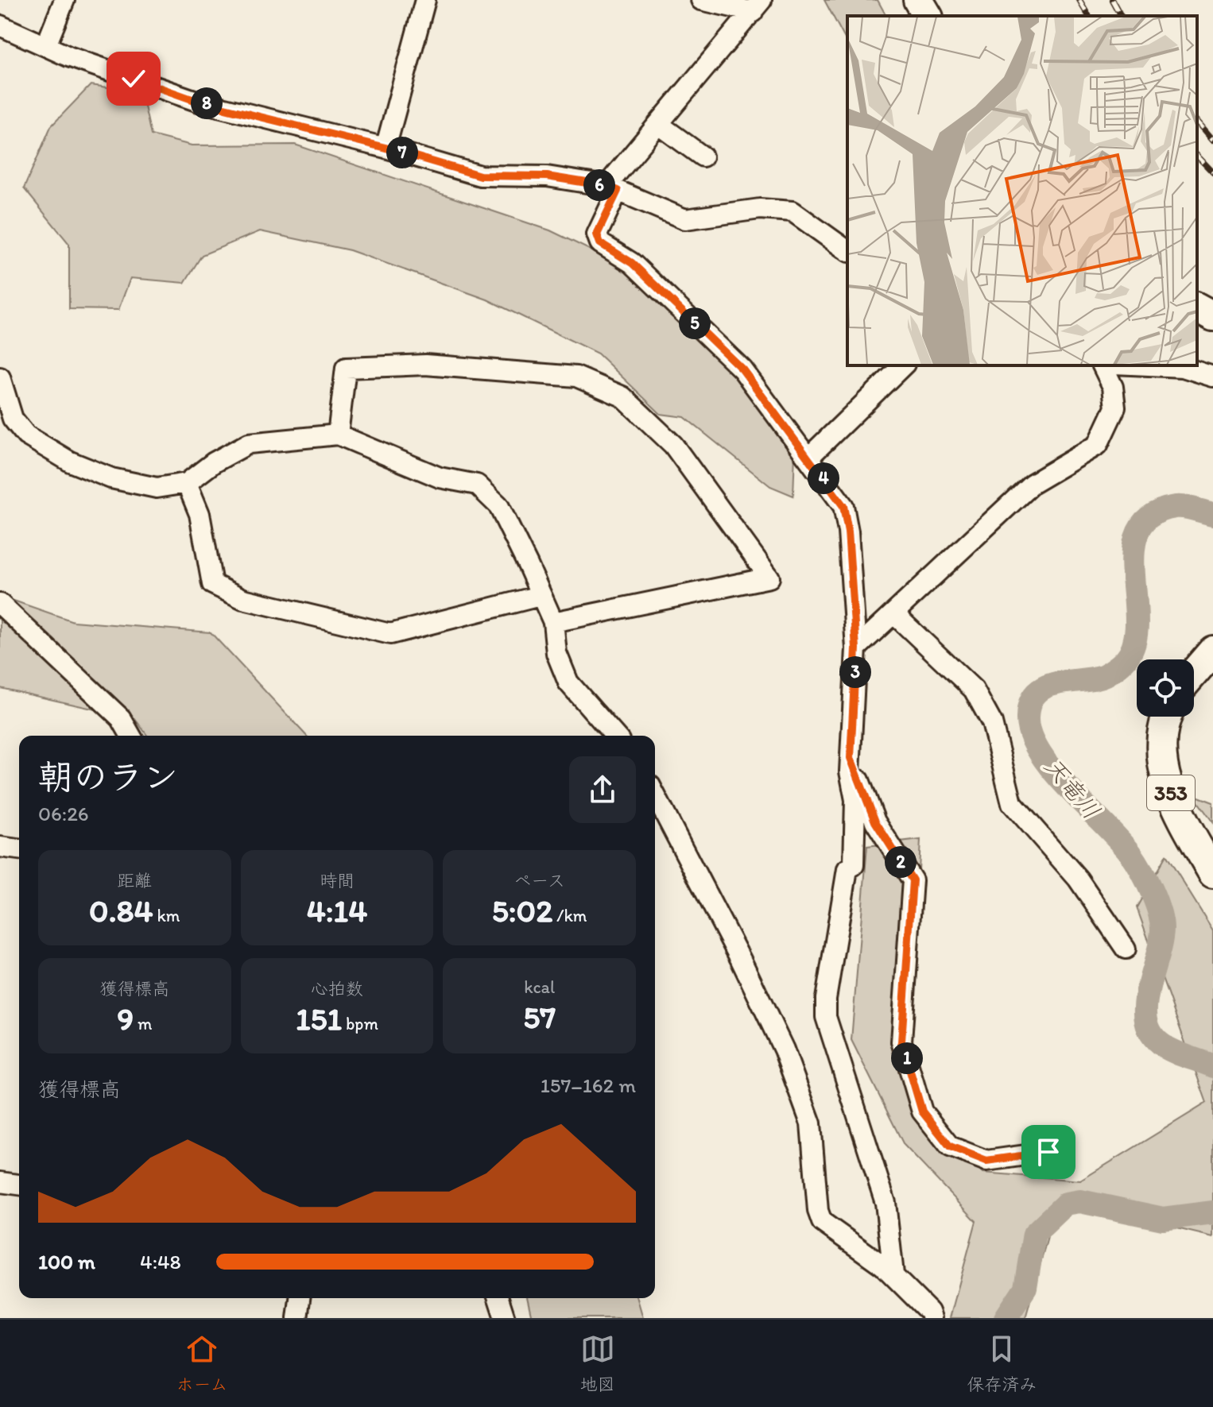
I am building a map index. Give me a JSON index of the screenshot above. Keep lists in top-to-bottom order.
{
  "streets": {
    "highway": ["353"]
  },
  "water": ["天竜川"],
  "page": {
    "pins": [
      "8",
      "7",
      "6",
      "5",
      "4",
      "3",
      "2",
      "1"
    ],
    "heading": ["朝のラン", "06:26"],
    "stats": [
      ["距離", "0.84 km"],
      ["時間", "4:14"],
      ["ペース", "5:02 /km"],
      ["獲得標高", "9 m"],
      ["心拍数", "151 bpm"],
      ["kcal", "57"]
    ],
    "chart": ["獲得標高", "157–162 m"],
    "list": [
      {
        "name": "100 m",
        "note": "4:48"
      }
    ],
    "tabs": ["ホーム", "地図", "保存済み"]
  }
}
